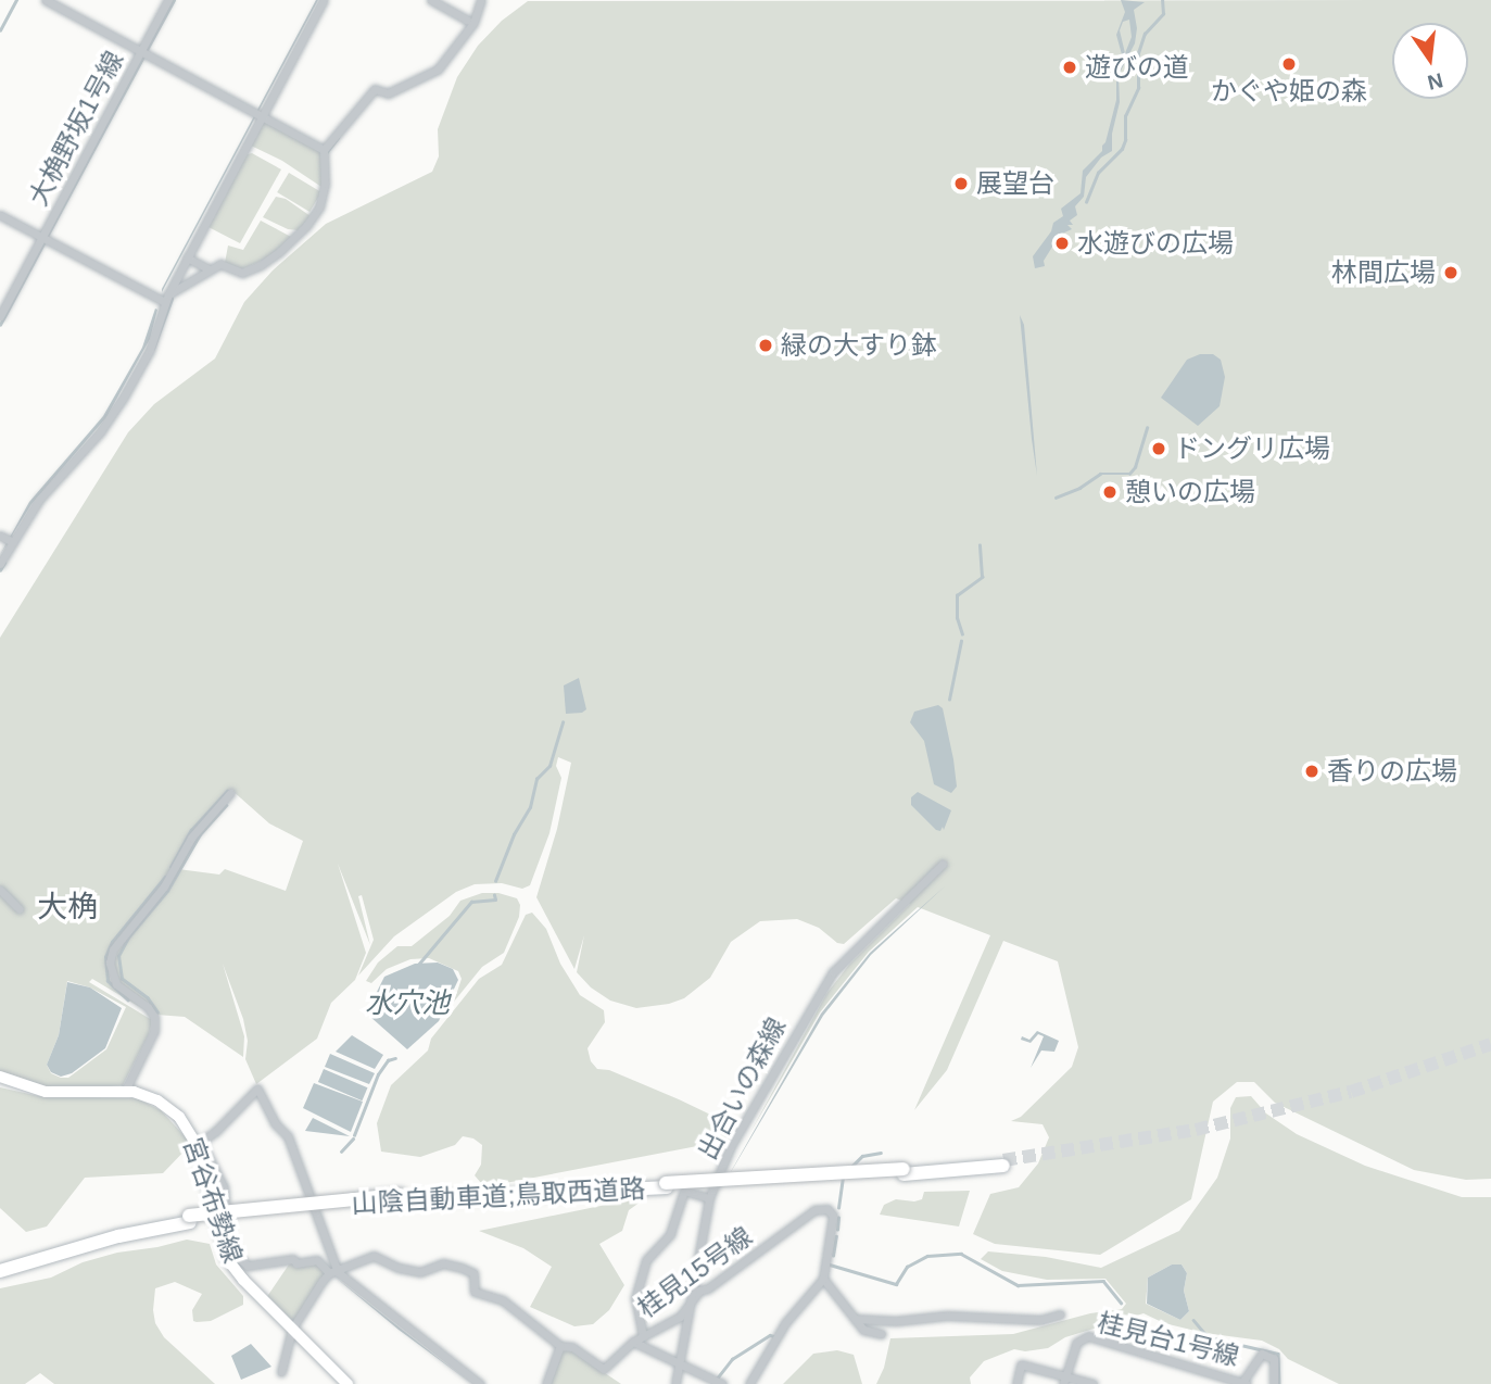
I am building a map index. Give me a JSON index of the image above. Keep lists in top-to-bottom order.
{
  "streets": {
    "highway": ["山陰自動車道;鳥取西道路"],
    "street": [
      "大桷野坂1号線",
      "出合いの森線",
      "宮谷布勢線",
      "桂見15号線",
      "桂見台1号線"
    ]
  },
  "crossings": [
    ["出合いの森線", "桂見15号線"]
  ],
  "districts": ["大桷"],
  "water": ["水穴池"],
  "places": [
    "かぐや姫の森",
    "遊びの道",
    "展望台",
    "水遊びの広場",
    "林間広場",
    "緑の大すり鉢",
    "ドングリ広場",
    "憩いの広場",
    "香りの広場"
  ],
  "north": "bottom"
}
